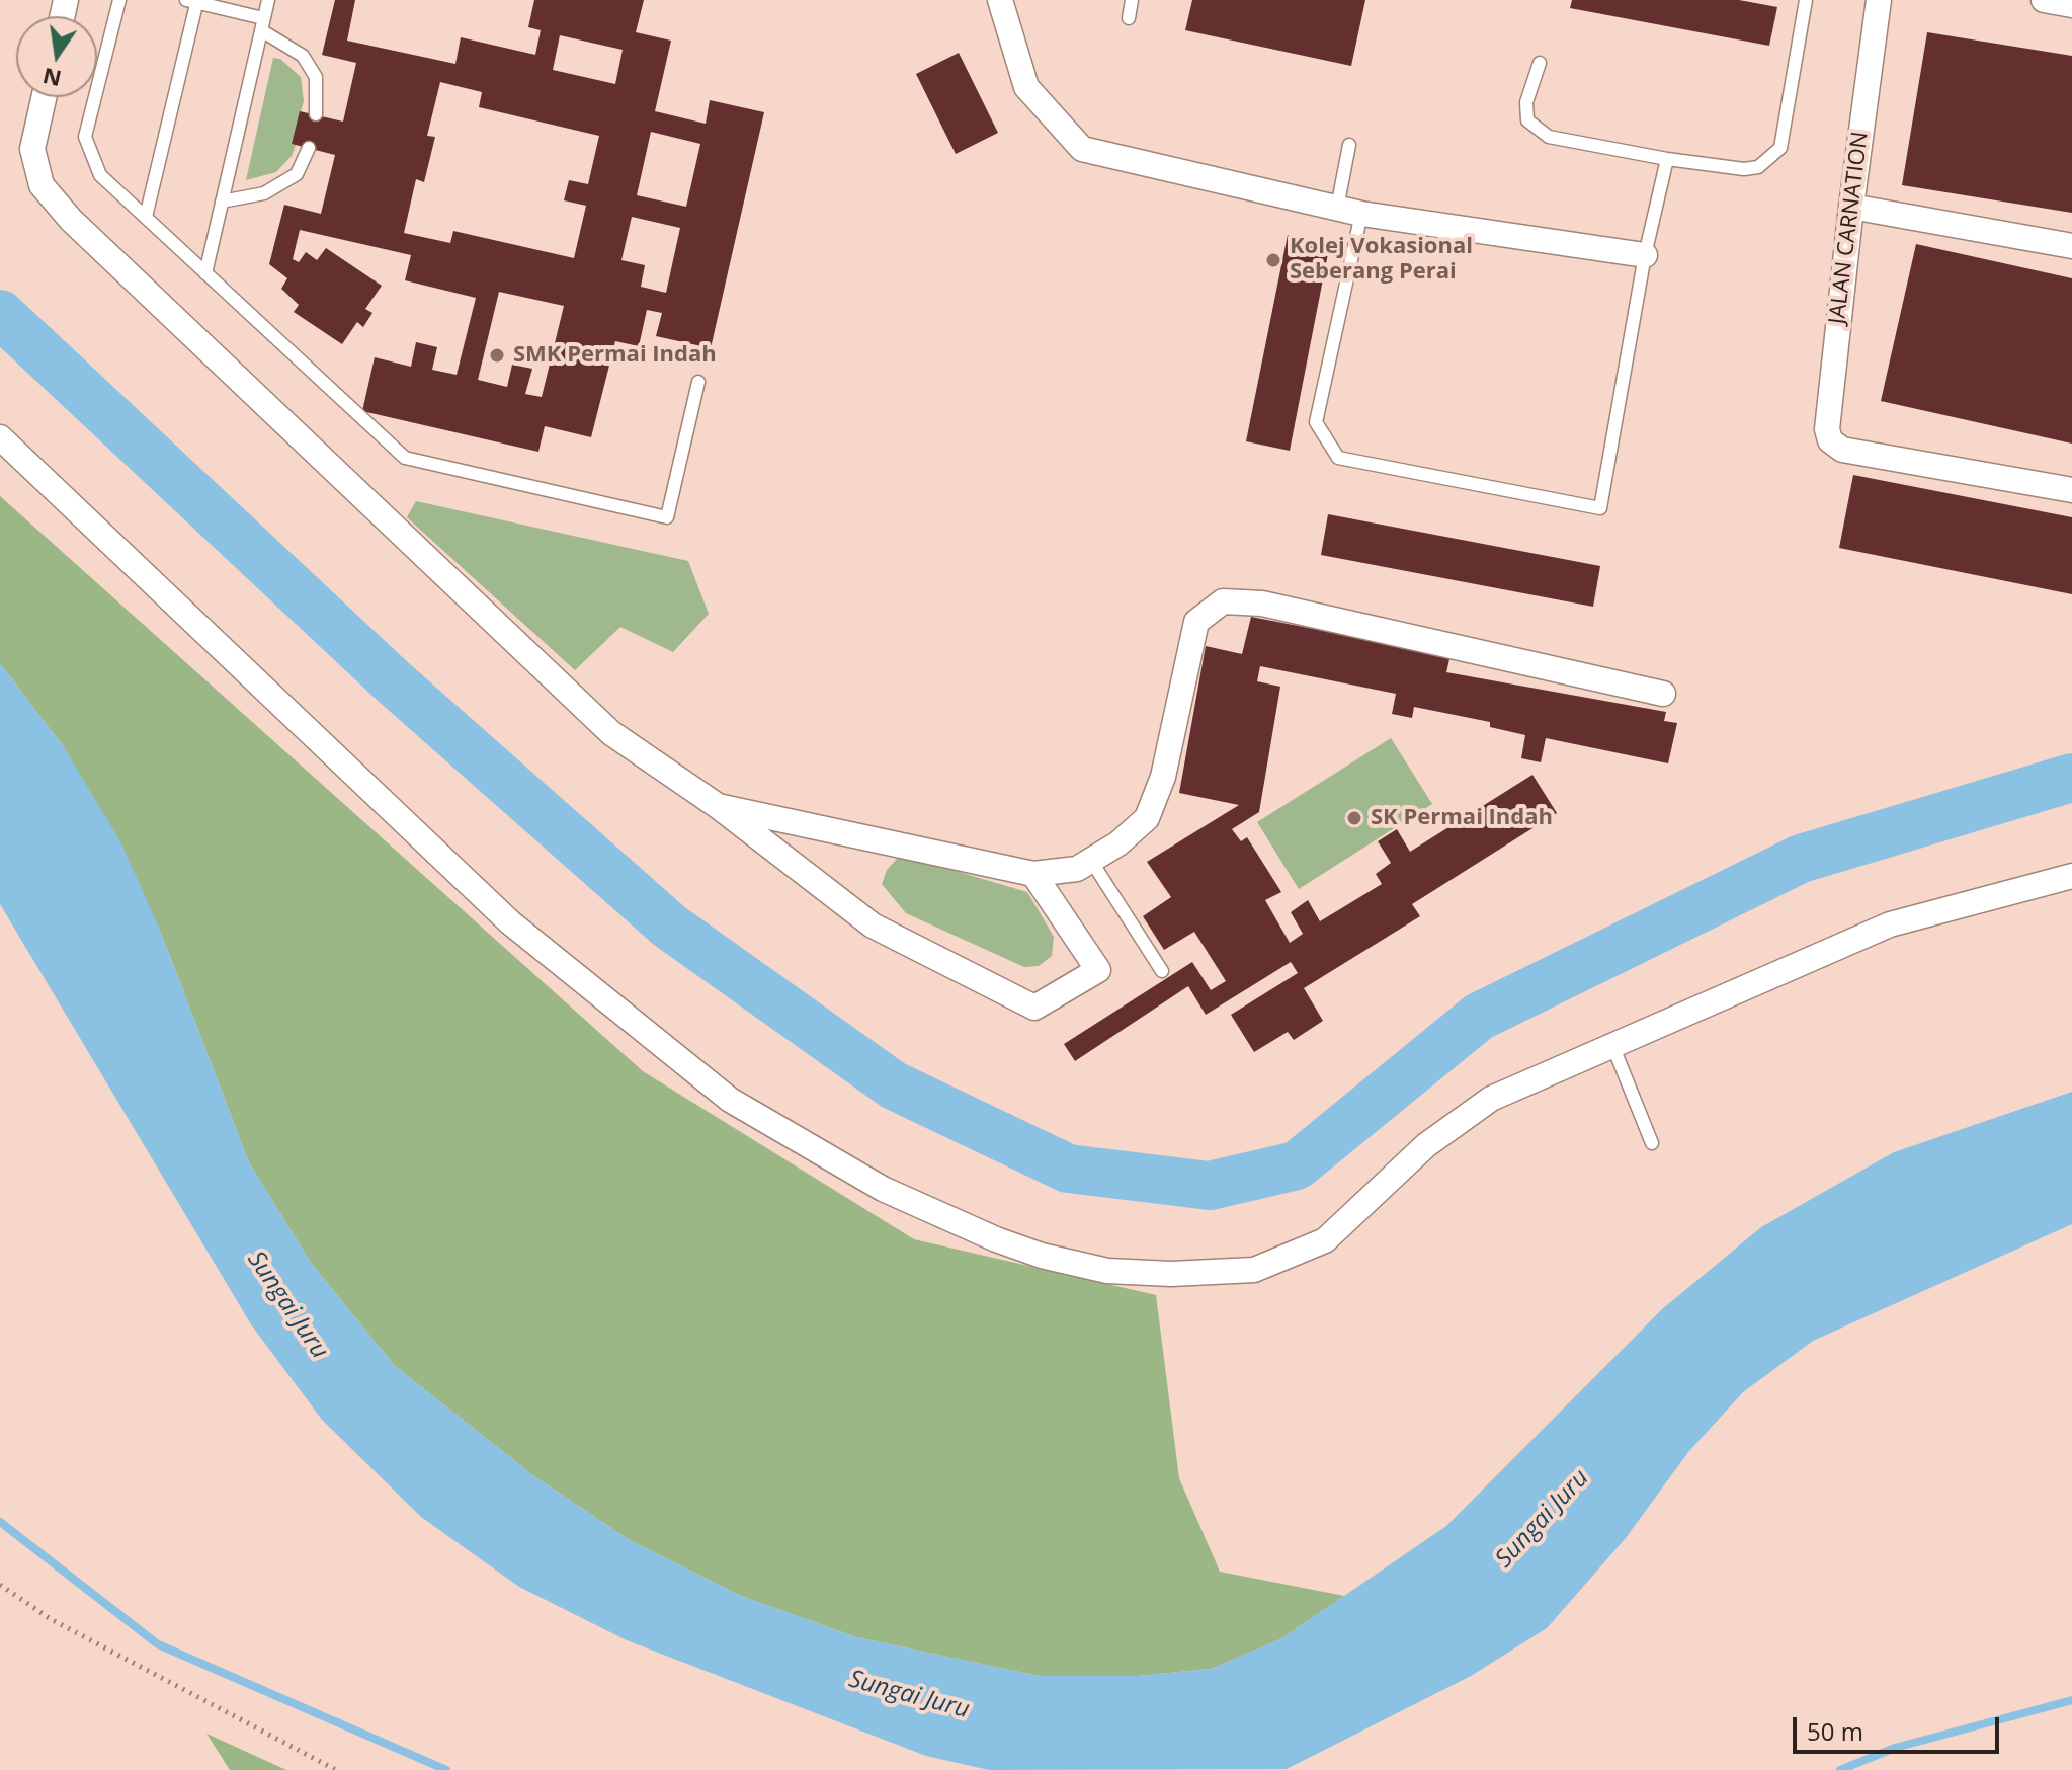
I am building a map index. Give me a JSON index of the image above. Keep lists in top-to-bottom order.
{
  "streets": {
    "street": ["JALAN CARNATION"]
  },
  "water": ["Sungai Juru"],
  "places": ["Kolej Vokasional Seberang Perai", "SMK Permai Indah", "SK Permai Indah"],
  "scale_bar": "50 m",
  "north": "bottom"
}
